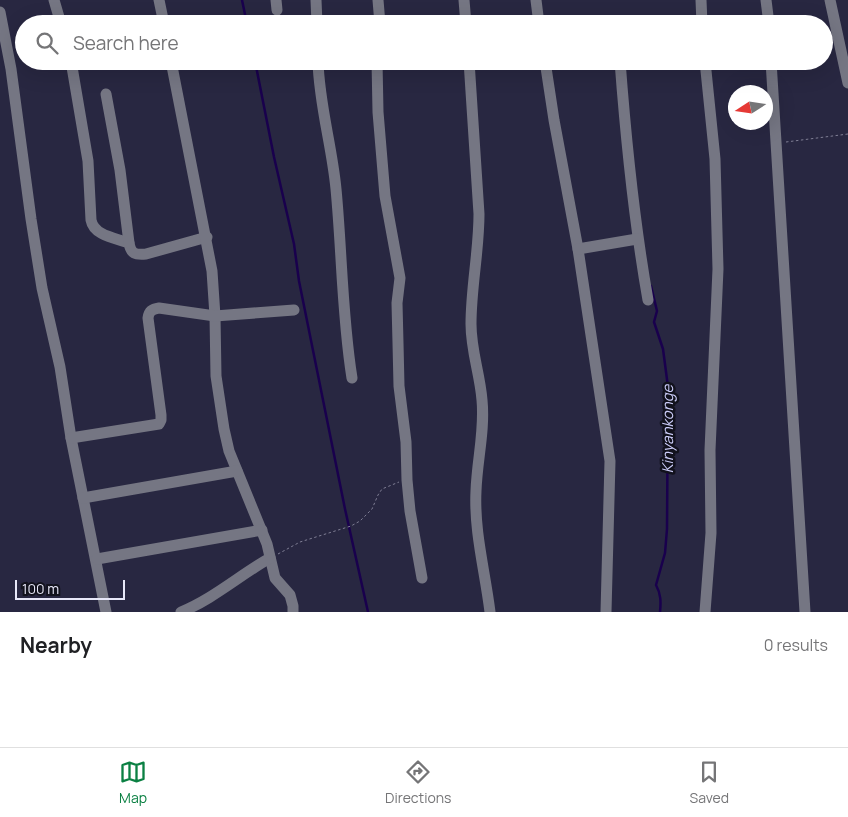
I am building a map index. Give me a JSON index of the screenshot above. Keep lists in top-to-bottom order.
{
  "water": ["Kinyankonge"],
  "scale_bar": "100 m",
  "north": "left",
  "page": {
    "search": "Search here",
    "scale": "100 m",
    "heading": ["Nearby", "0 results"],
    "nav": ["Map", "Directions", "Saved"]
  }
}
